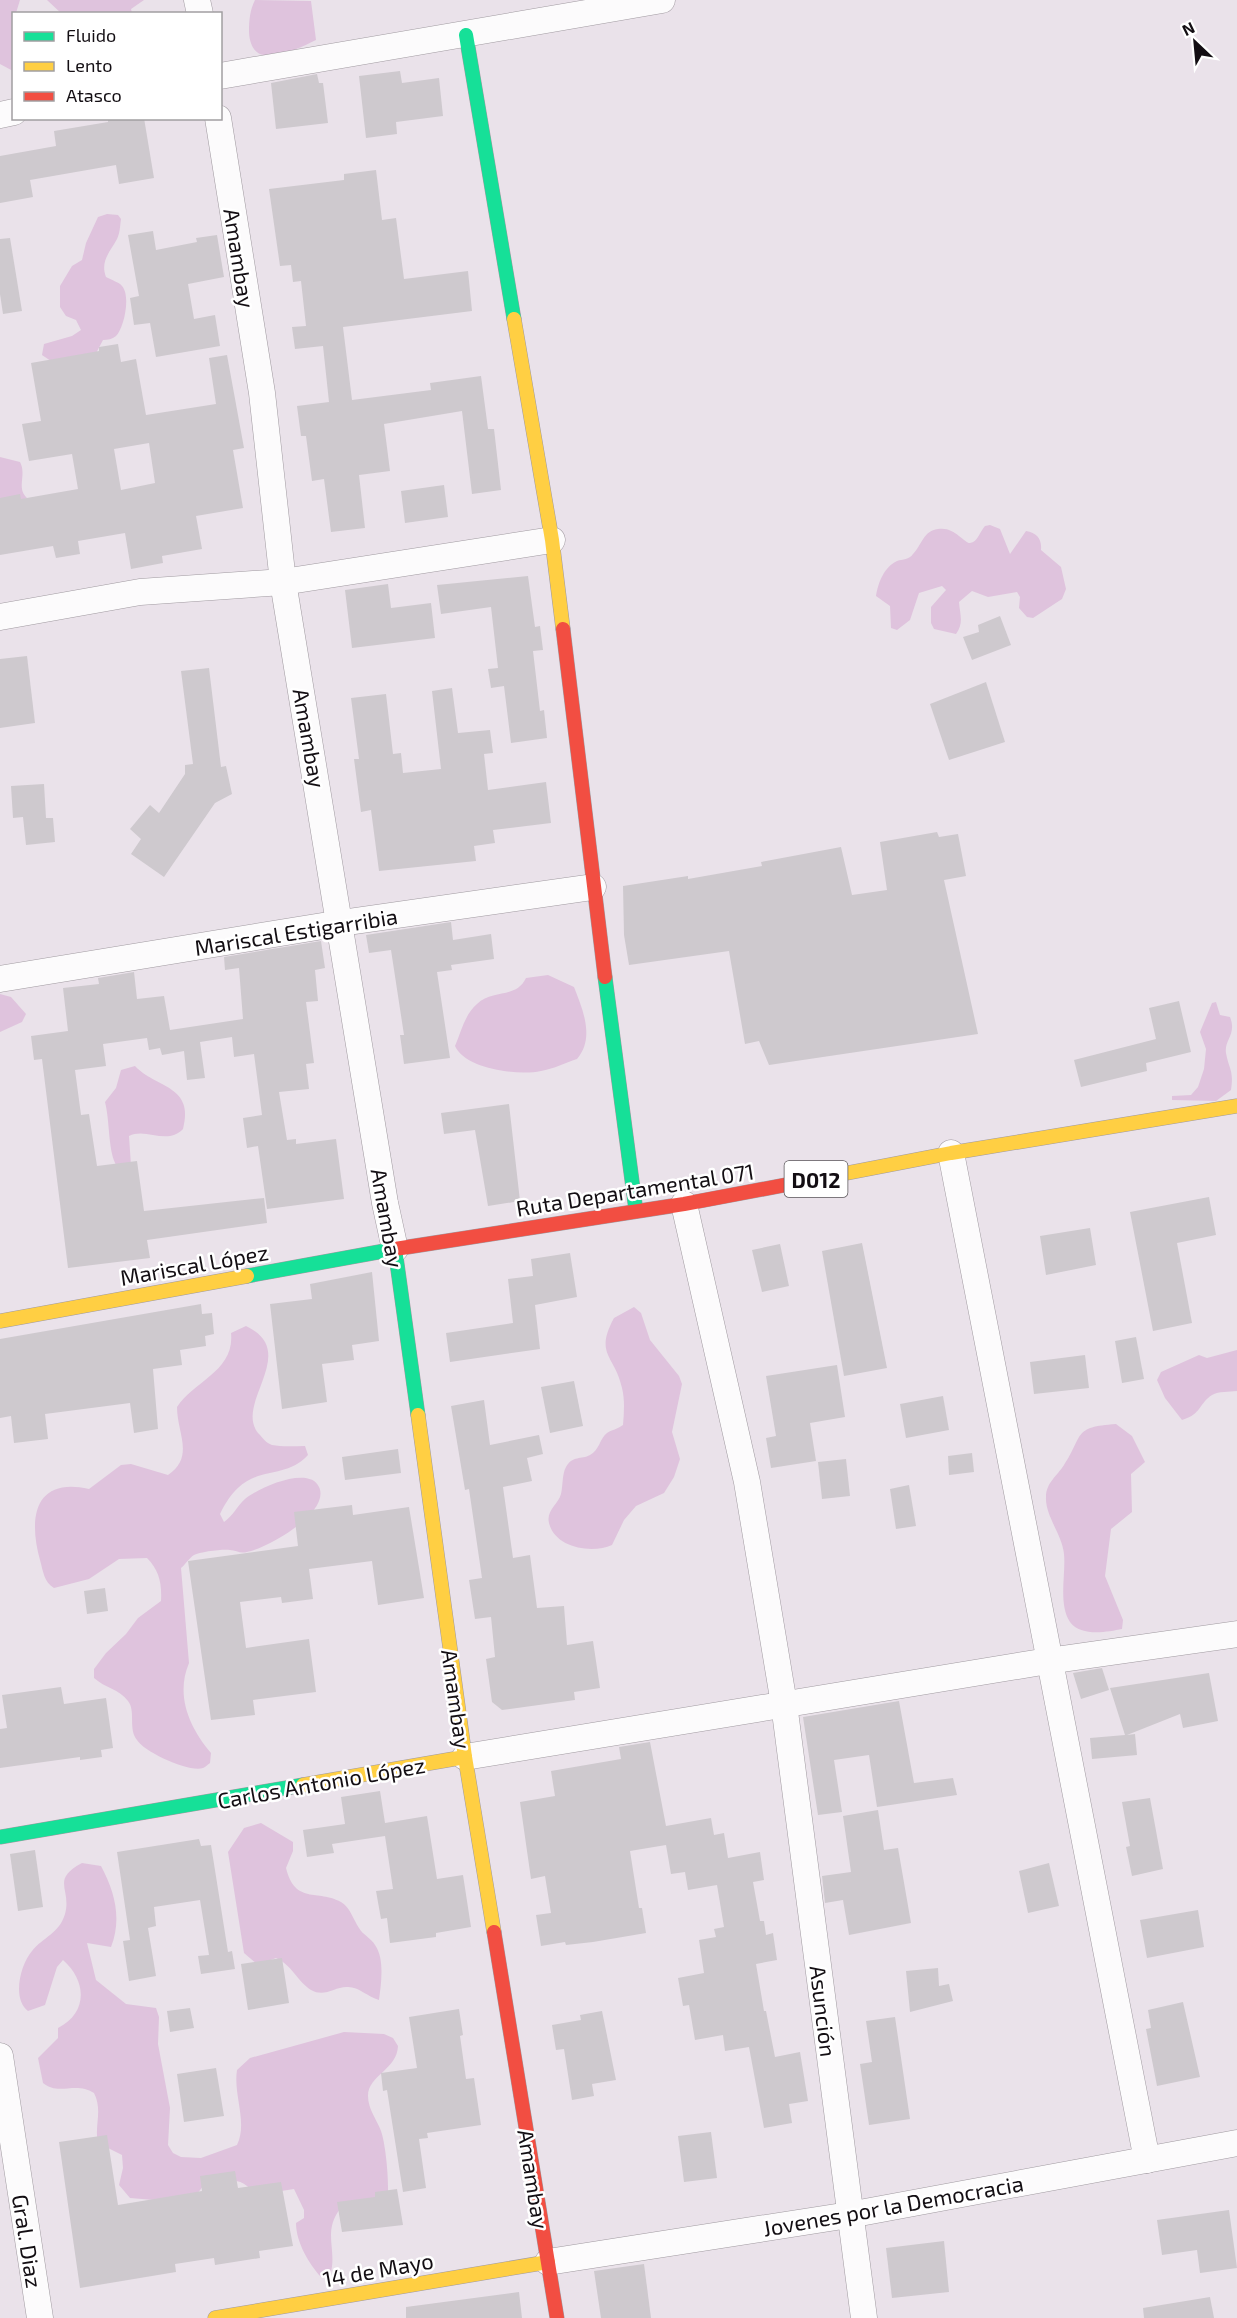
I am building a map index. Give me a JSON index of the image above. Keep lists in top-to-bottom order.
{
  "streets": {
    "main road": [
      "Amambay",
      "D012",
      "Ruta Departamental 071",
      "Mariscal López",
      "Carlos Antonio López",
      "14 de Mayo"
    ],
    "street": [
      "Mariscal Estigarribia",
      "Asunción",
      "Jovenes por la Democracia",
      "Gral. Diaz"
    ]
  },
  "crossings": [
    ["Amambay", "Mariscal Estigarribia"],
    ["Amambay", "Ruta Departamental 071"],
    ["Amambay", "Mariscal López"],
    ["Amambay", "Carlos Antonio López"],
    ["Amambay", "Jovenes por la Democracia"],
    ["Amambay", "14 de Mayo"],
    ["Ruta Departamental 071", "Mariscal López"],
    ["Ruta Departamental 071", "Asunción"],
    ["Carlos Antonio López", "Asunción"],
    ["Asunción", "Jovenes por la Democracia"],
    ["Jovenes por la Democracia", "14 de Mayo"]
  ],
  "legend": ["Fluido", "Lento", "Atasco"],
  "north": "top left"
}
